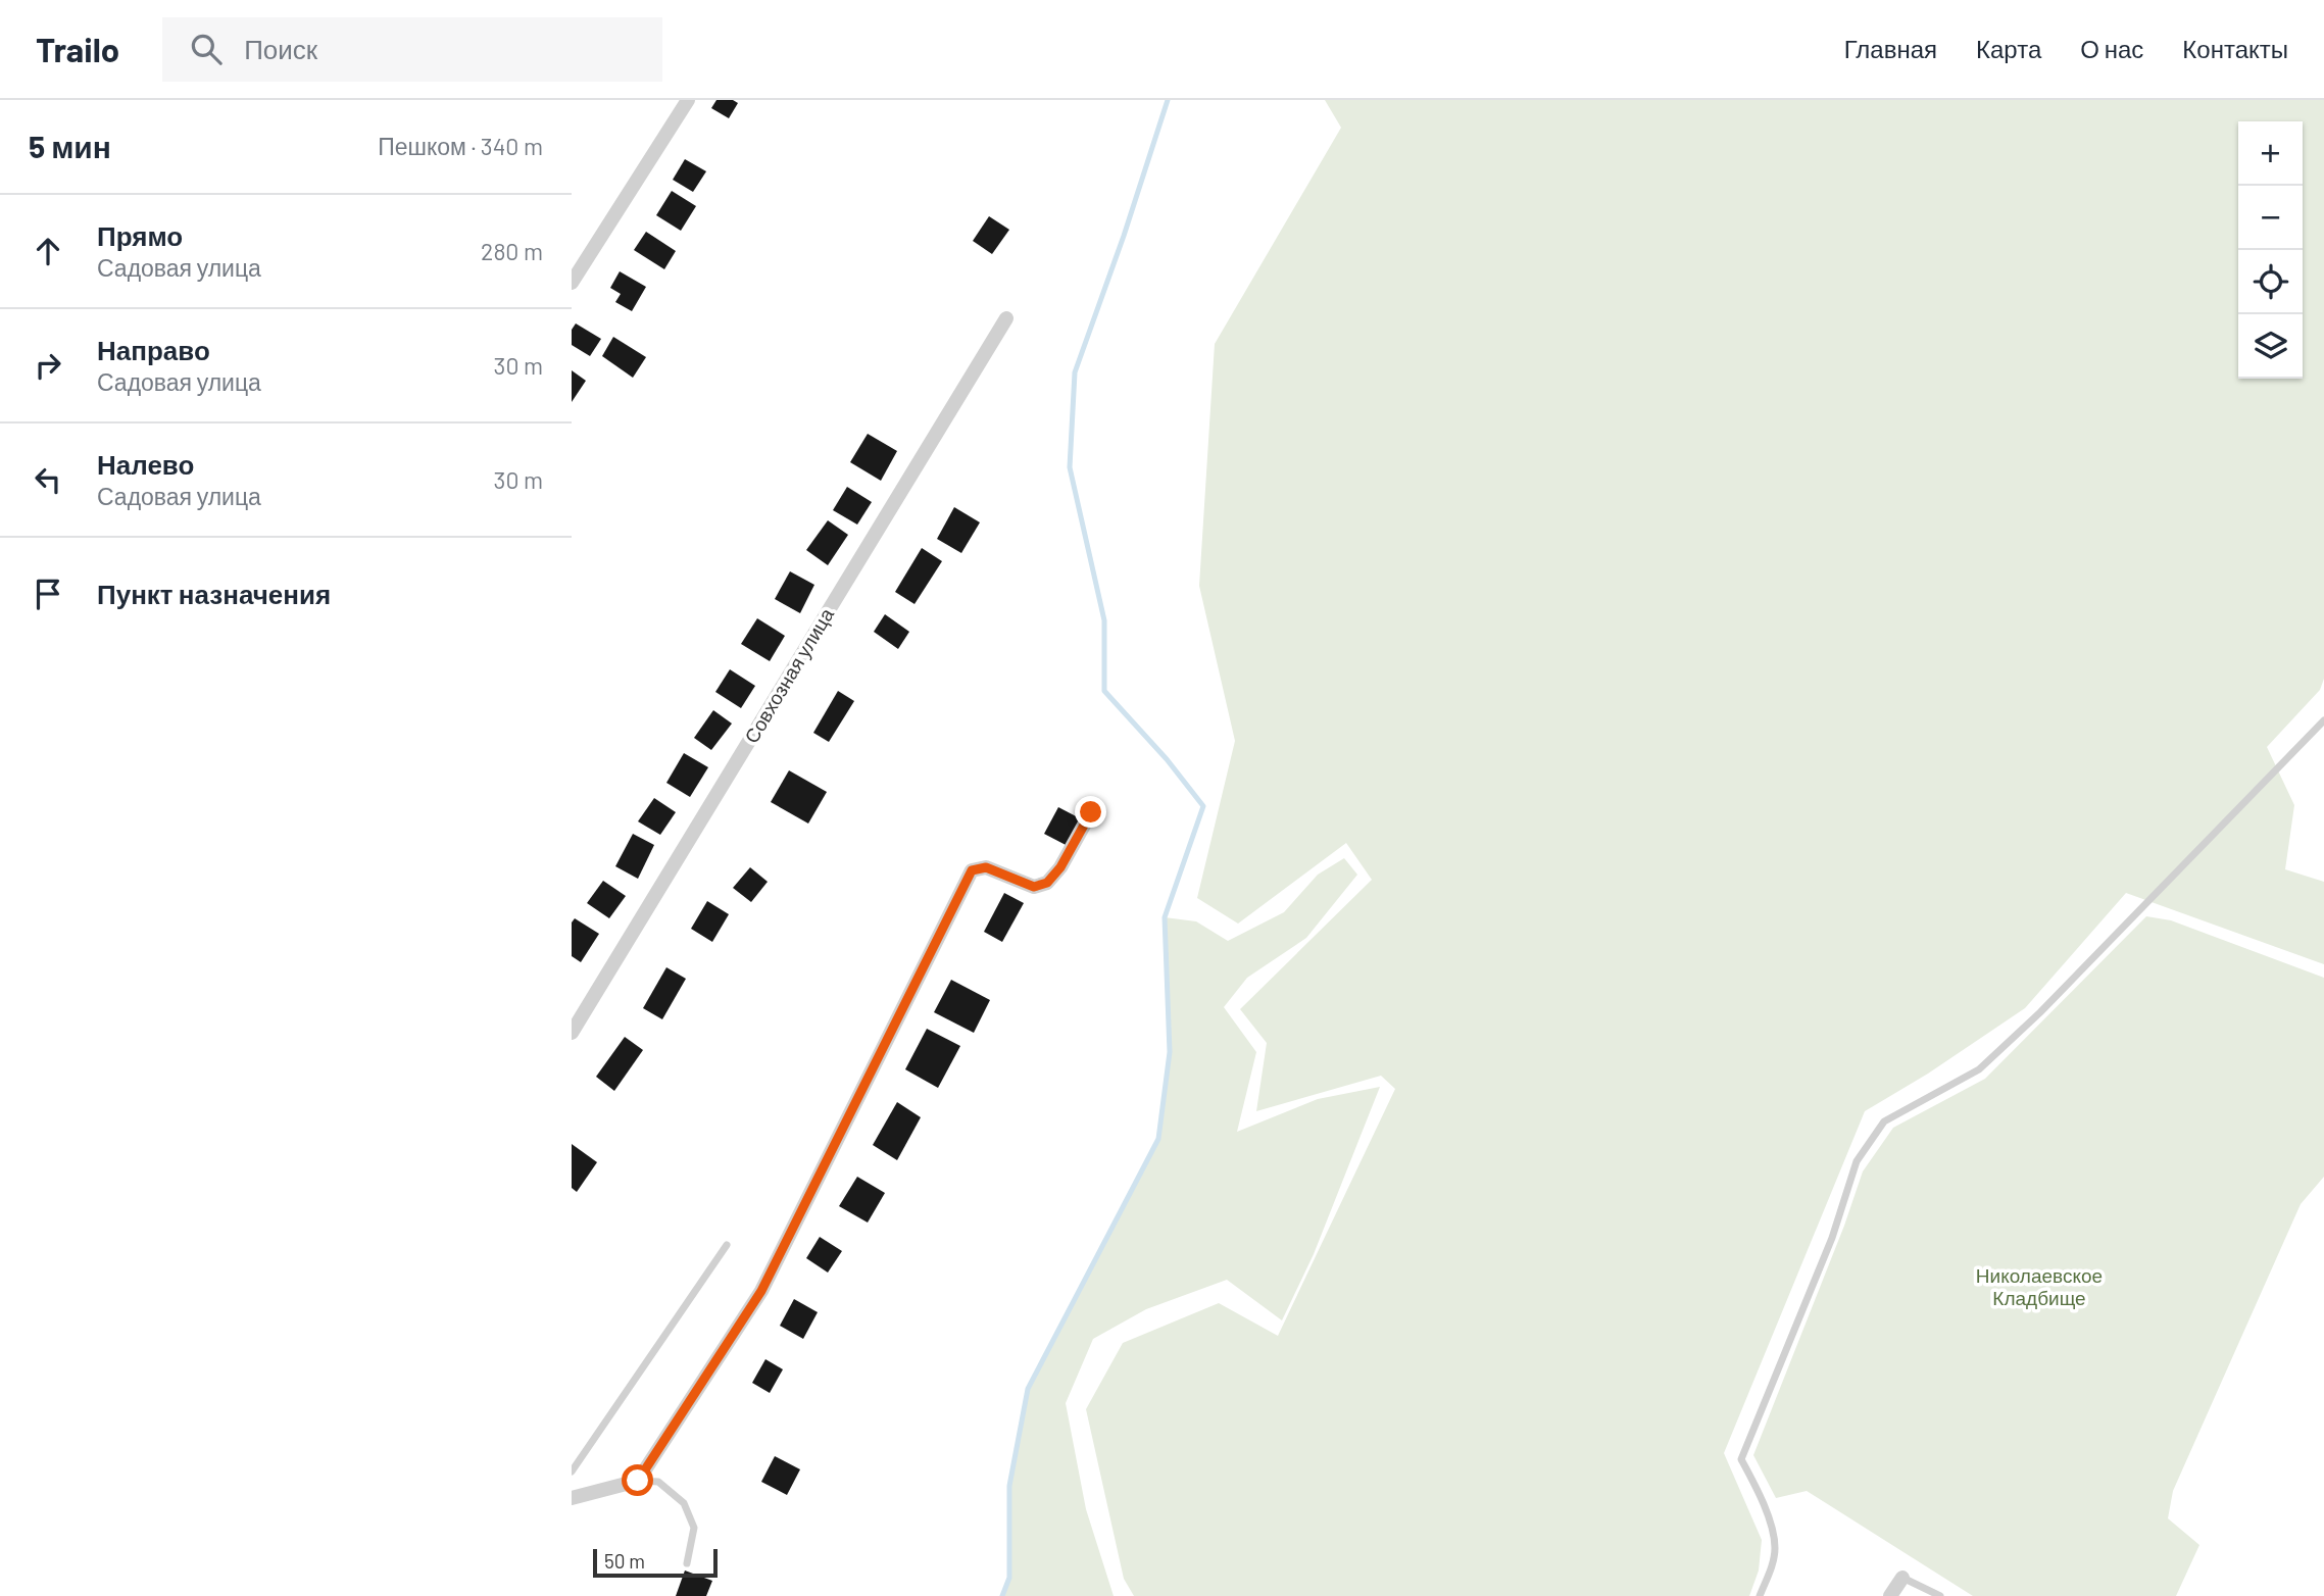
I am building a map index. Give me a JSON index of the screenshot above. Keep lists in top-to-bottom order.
{
  "streets": {
    "street": ["Совхозная улица"]
  },
  "parks": ["Николаевское Кладбище"],
  "scale_bar": "50 m",
  "page": {
    "header": "Trailo",
    "search": "Поиск",
    "nav": [
      "Главная",
      "Карта",
      "О нас",
      "Контакты"
    ],
    "heading": ["5 мин", "Пешком · 340 m"],
    "map_buttons": ["+", "−"],
    "list": [
      ["Прямо", "Садовая улица", "280 m"],
      ["Направо", "Садовая улица", "30 m"],
      ["Налево", "Садовая улица", "30 m"],
      "Пункт назначения"
    ],
    "scale": "50 m"
  }
}
